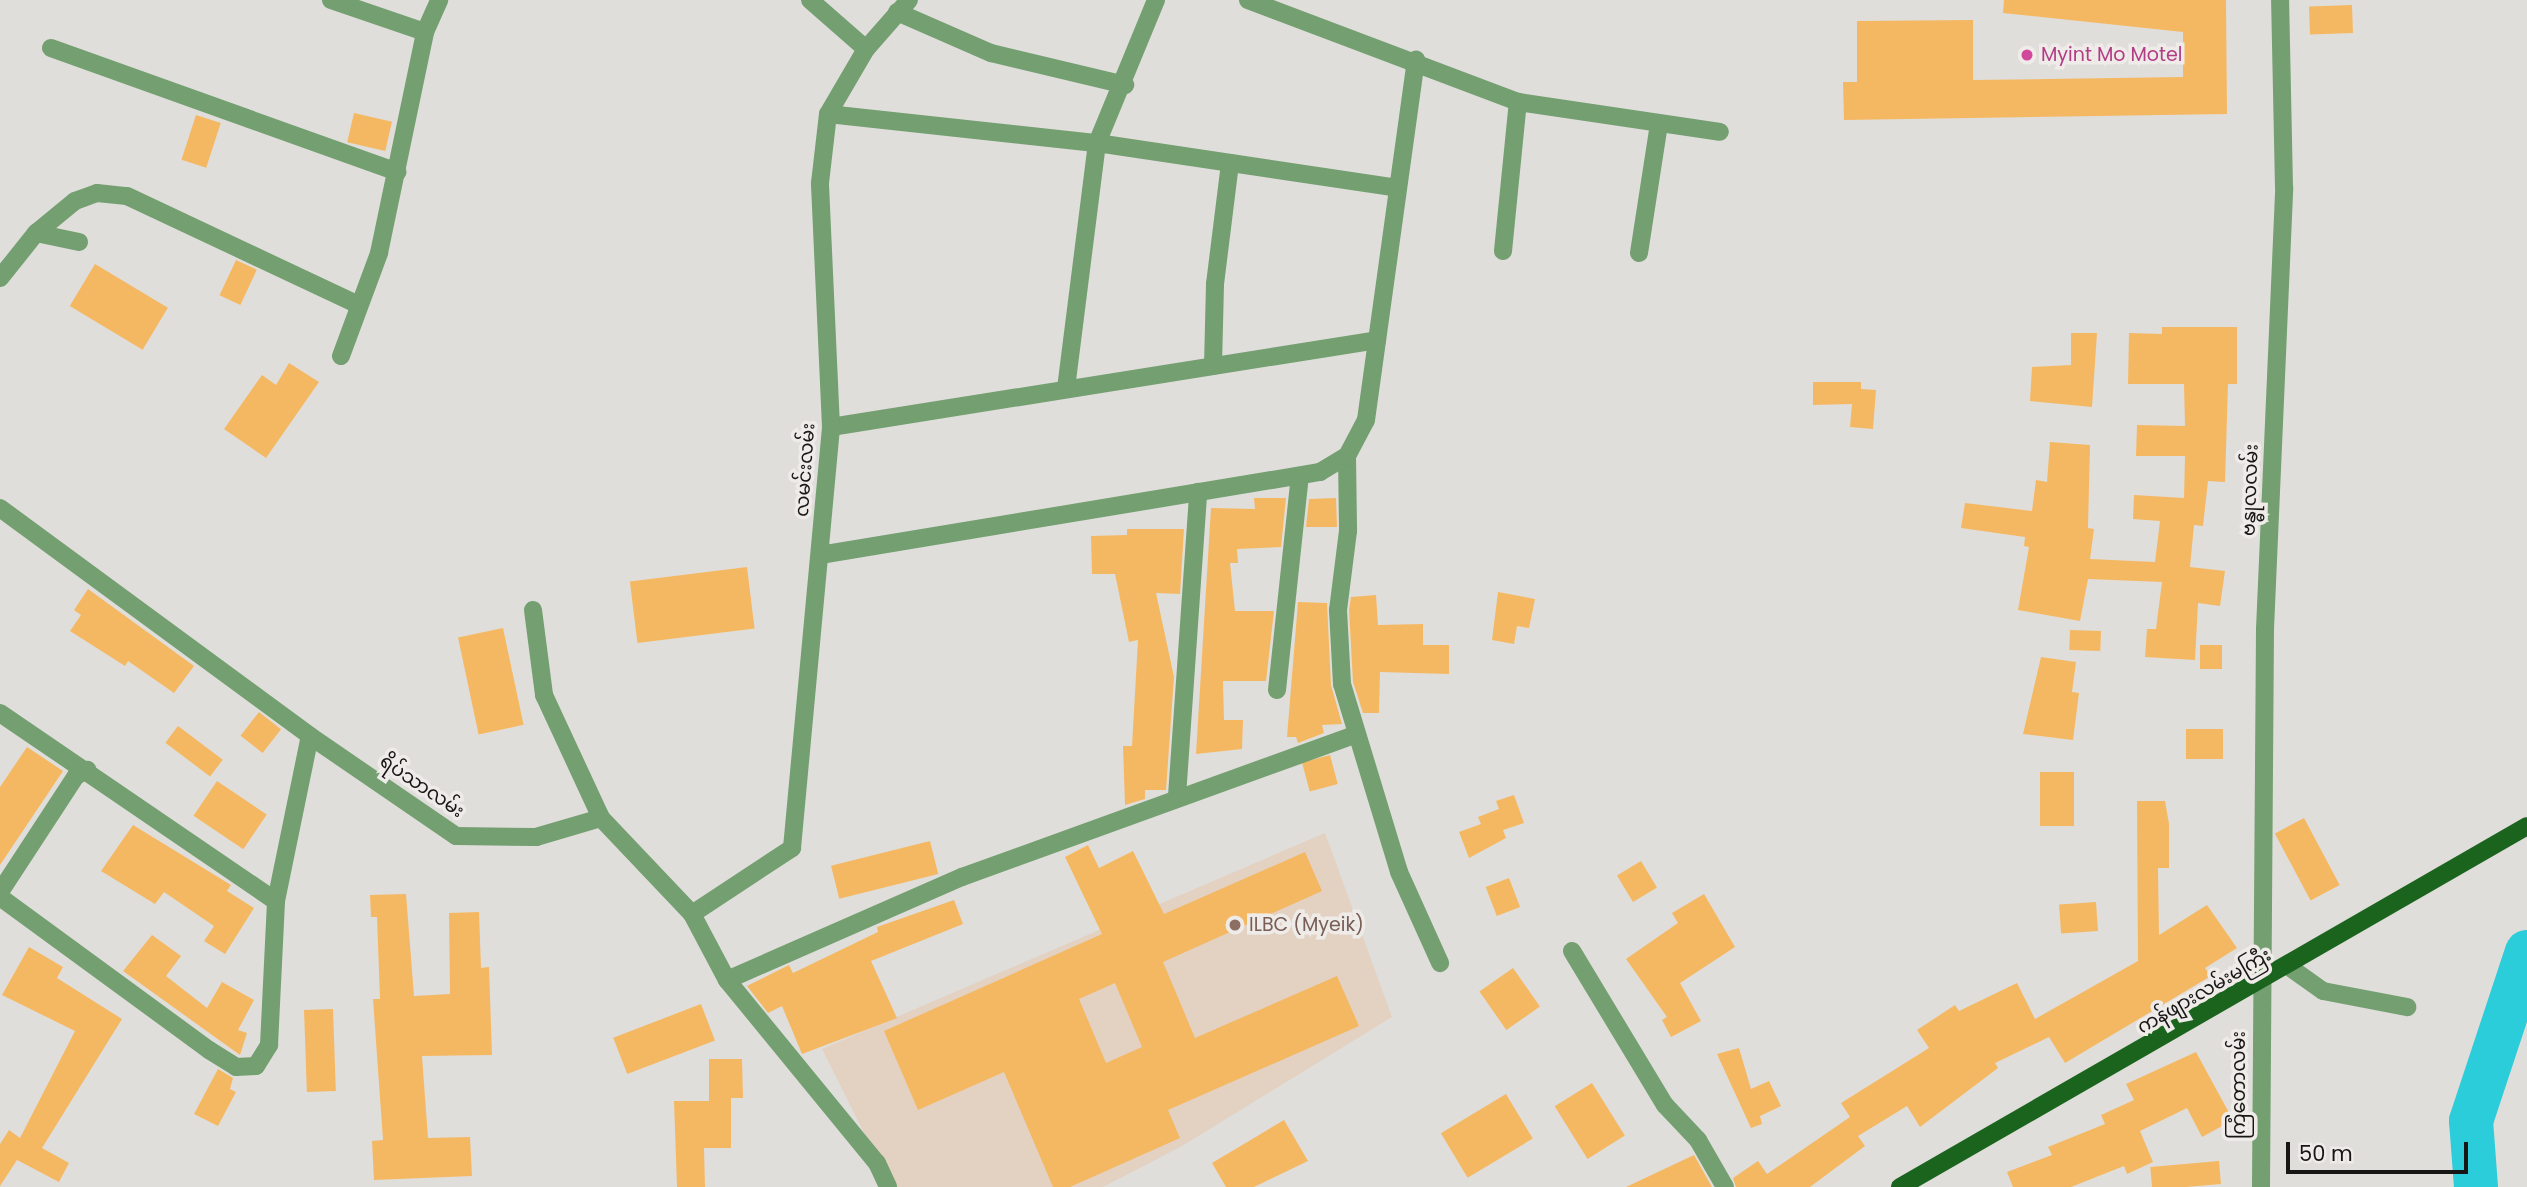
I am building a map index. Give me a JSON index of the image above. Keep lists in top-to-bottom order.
{
  "streets": {
    "main road": ["ကန်ဖျားလမ်းမကြီး"],
    "street": [
      "လမင်းလမ်း",
      "ဗန္ဓုလလမ်း",
      "ရိပ်သာလမ်း",
      "ကြံတောလမ်း"
    ]
  },
  "crossings": [
    ["ဗန္ဓုလလမ်း", "ကန်ဖျားလမ်းမကြီး"],
    ["ဗန္ဓုလလမ်း", "ကြံတောလမ်း"],
    ["ကန်ဖျားလမ်းမကြီး", "ကြံတောလမ်း"]
  ],
  "places": ["Myint Mo Motel", "ILBC (Myeik)"],
  "scale_bar": "50 m"
}
